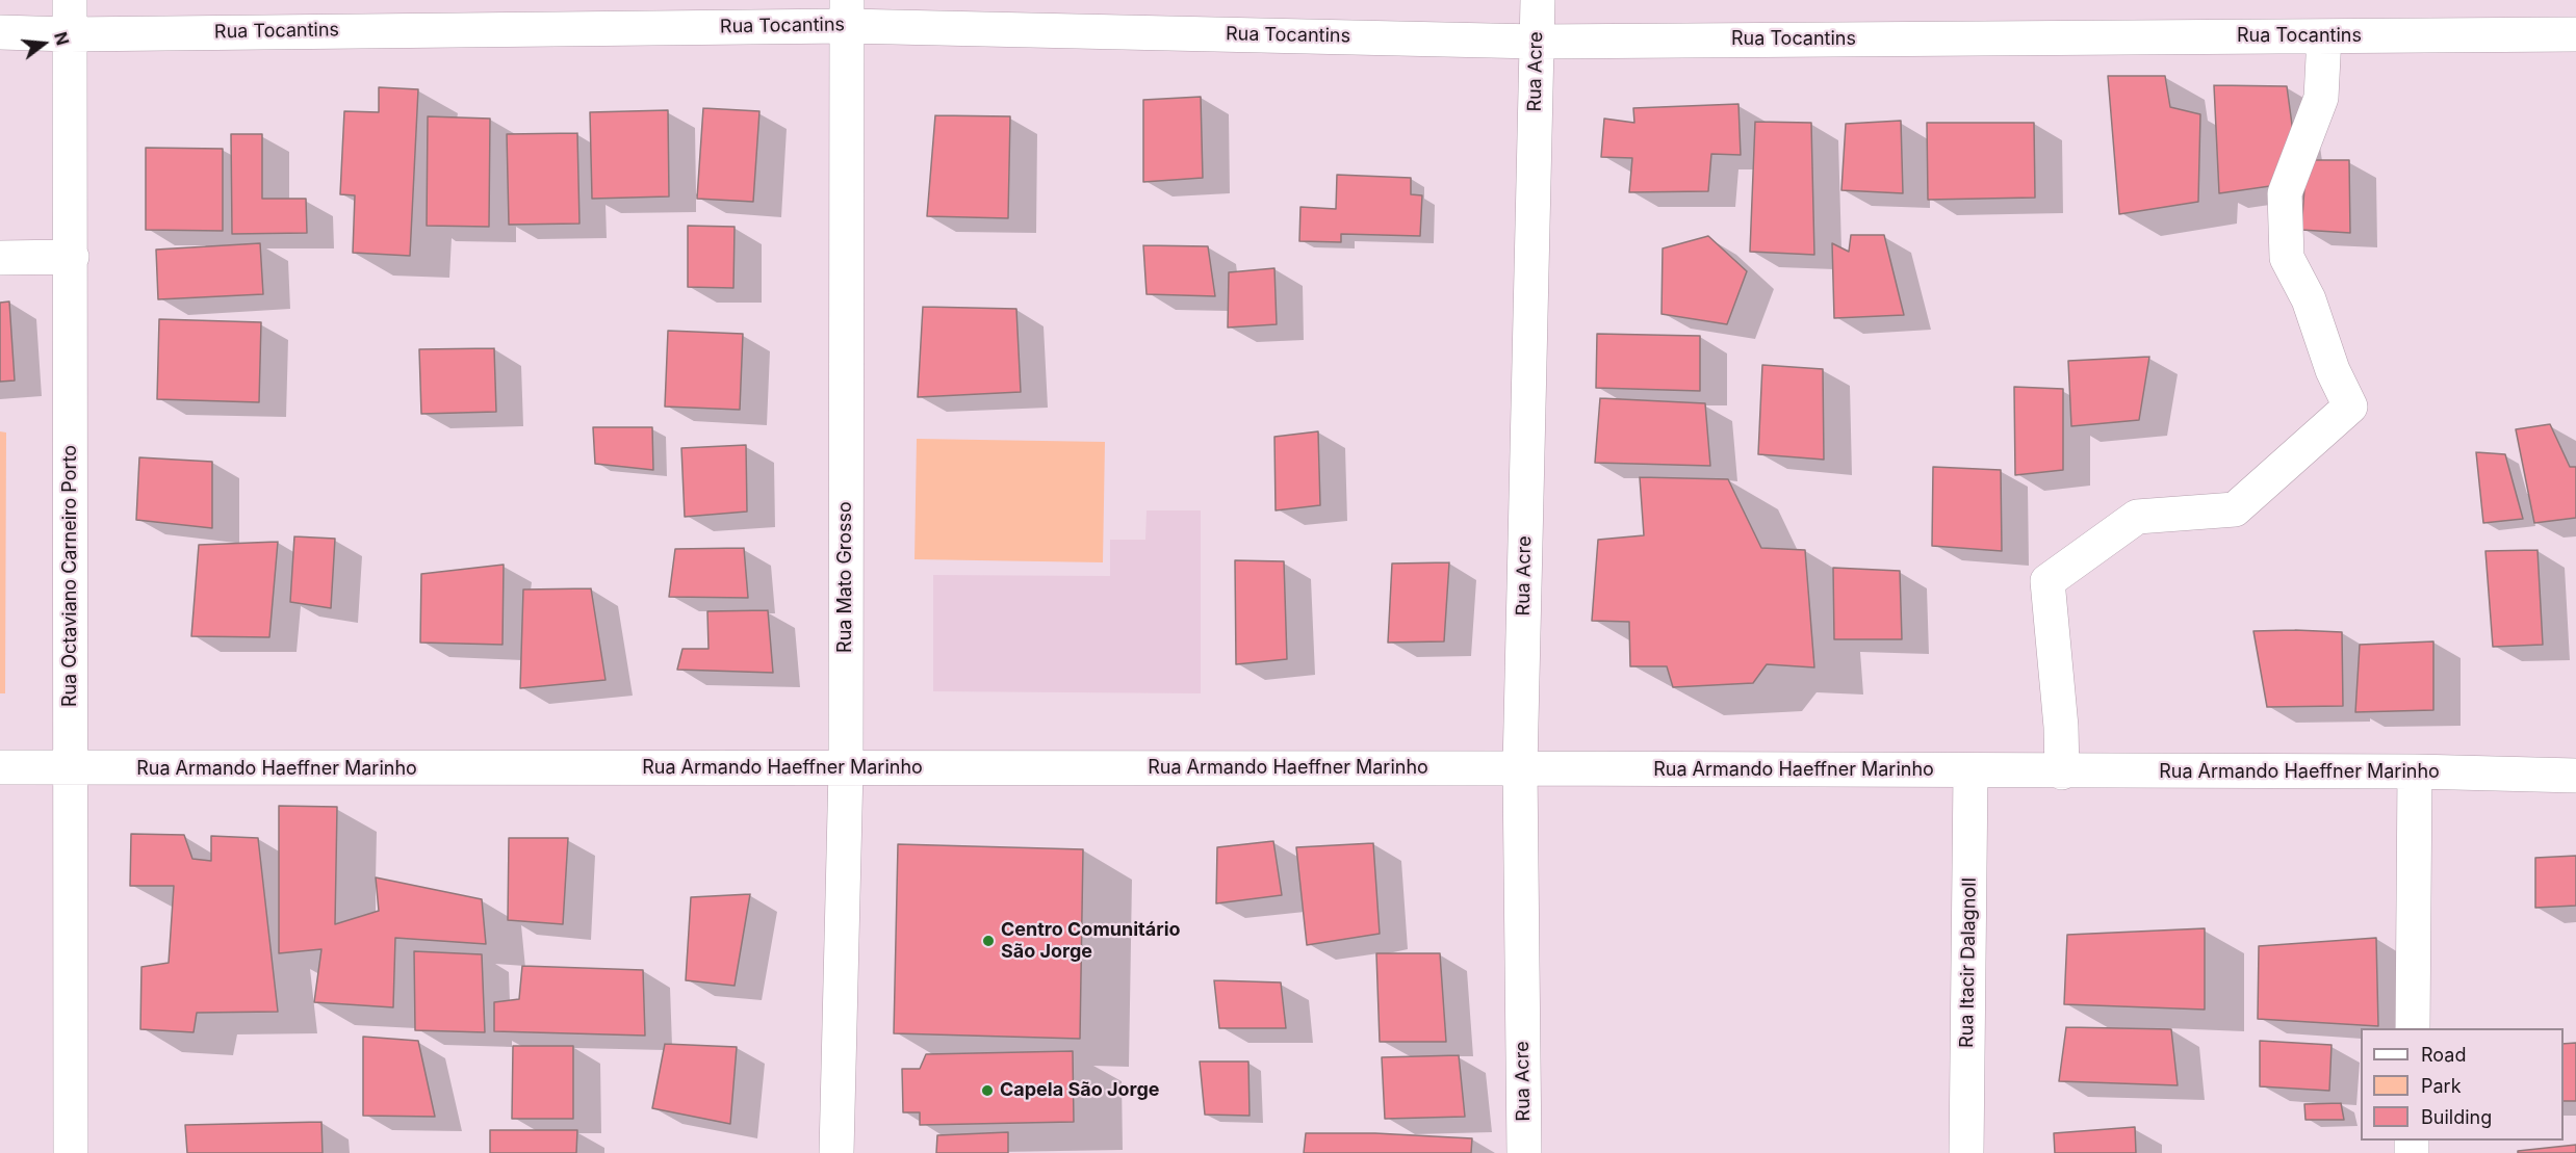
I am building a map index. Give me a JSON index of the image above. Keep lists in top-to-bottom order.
{
  "streets": {
    "street": [
      "Rua Tocantins",
      "Rua Acre",
      "Rua Octaviano Carneiro Porto",
      "Rua Mato Grosso",
      "Rua Armando Haeffner Marinho",
      "Rua Itacir Dalagnoll"
    ]
  },
  "crossings": [
    ["Rua Tocantins", "Rua Acre"],
    ["Rua Tocantins", "Rua Octaviano Carneiro Porto"],
    ["Rua Tocantins", "Rua Mato Grosso"],
    ["Rua Acre", "Rua Armando Haeffner Marinho"],
    ["Rua Octaviano Carneiro Porto", "Rua Armando Haeffner Marinho"],
    ["Rua Mato Grosso", "Rua Armando Haeffner Marinho"],
    ["Rua Armando Haeffner Marinho", "Rua Itacir Dalagnoll"]
  ],
  "places": ["Centro Comunitário São Jorge", "Capela São Jorge"],
  "legend": ["Road", "Park", "Building"],
  "north": "right"
}
